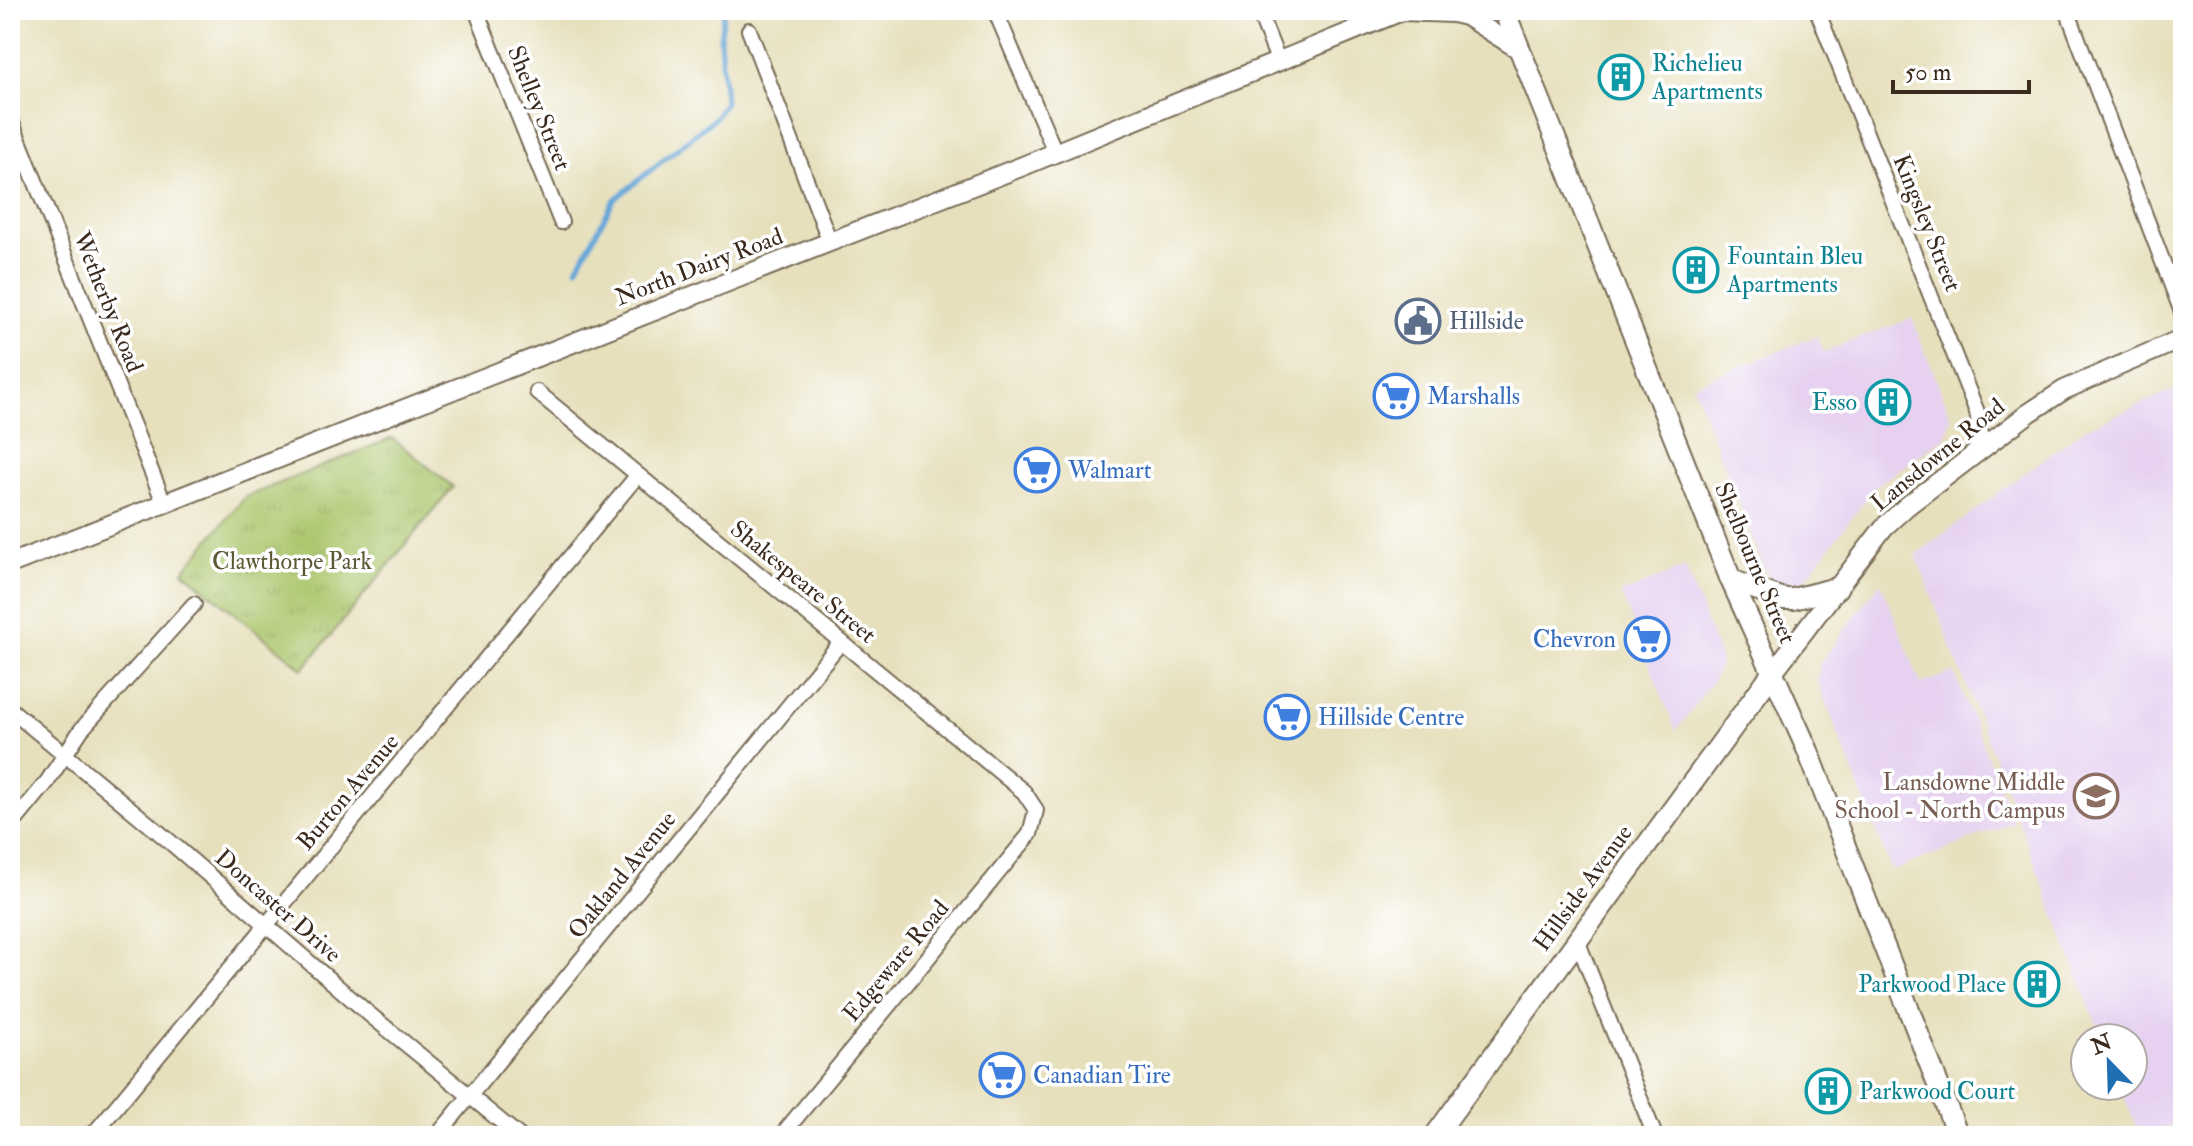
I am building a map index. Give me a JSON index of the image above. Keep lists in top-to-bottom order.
{
  "streets": {
    "main road": ["Shelbourne Street", "Hillside Avenue"],
    "street": [
      "Shelley Street",
      "Kingsley Street",
      "North Dairy Road",
      "Wetherby Road",
      "Lansdowne Road",
      "Shakespeare Street",
      "Burton Avenue",
      "Oakland Avenue",
      "Doncaster Drive",
      "Edgeware Road"
    ]
  },
  "crossings": [
    ["Kingsley Street", "Lansdowne Road"],
    ["North Dairy Road", "Wetherby Road"],
    ["Lansdowne Road", "Shelbourne Street"],
    ["Lansdowne Road", "Hillside Avenue"],
    ["Shelbourne Street", "Hillside Avenue"],
    ["Shakespeare Street", "Burton Avenue"],
    ["Shakespeare Street", "Oakland Avenue"],
    ["Shakespeare Street", "Edgeware Road"],
    ["Burton Avenue", "Doncaster Drive"],
    ["Oakland Avenue", "Doncaster Drive"]
  ],
  "parks": ["Clawthorpe Park"],
  "places": {
    "building": [
      "Richelieu Apartments",
      "Fountain Bleu Apartments",
      "Esso",
      "Parkwood Place",
      "Parkwood Court"
    ],
    "public building": ["Hillside"],
    "supermarket": [
      "Marshalls",
      "Walmart",
      "Chevron",
      "Hillside Centre",
      "Canadian Tire"
    ],
    "school or university": ["Lansdowne Middle School - North Campus"]
  },
  "scale_bar": "50 m",
  "north": "top left"
}
